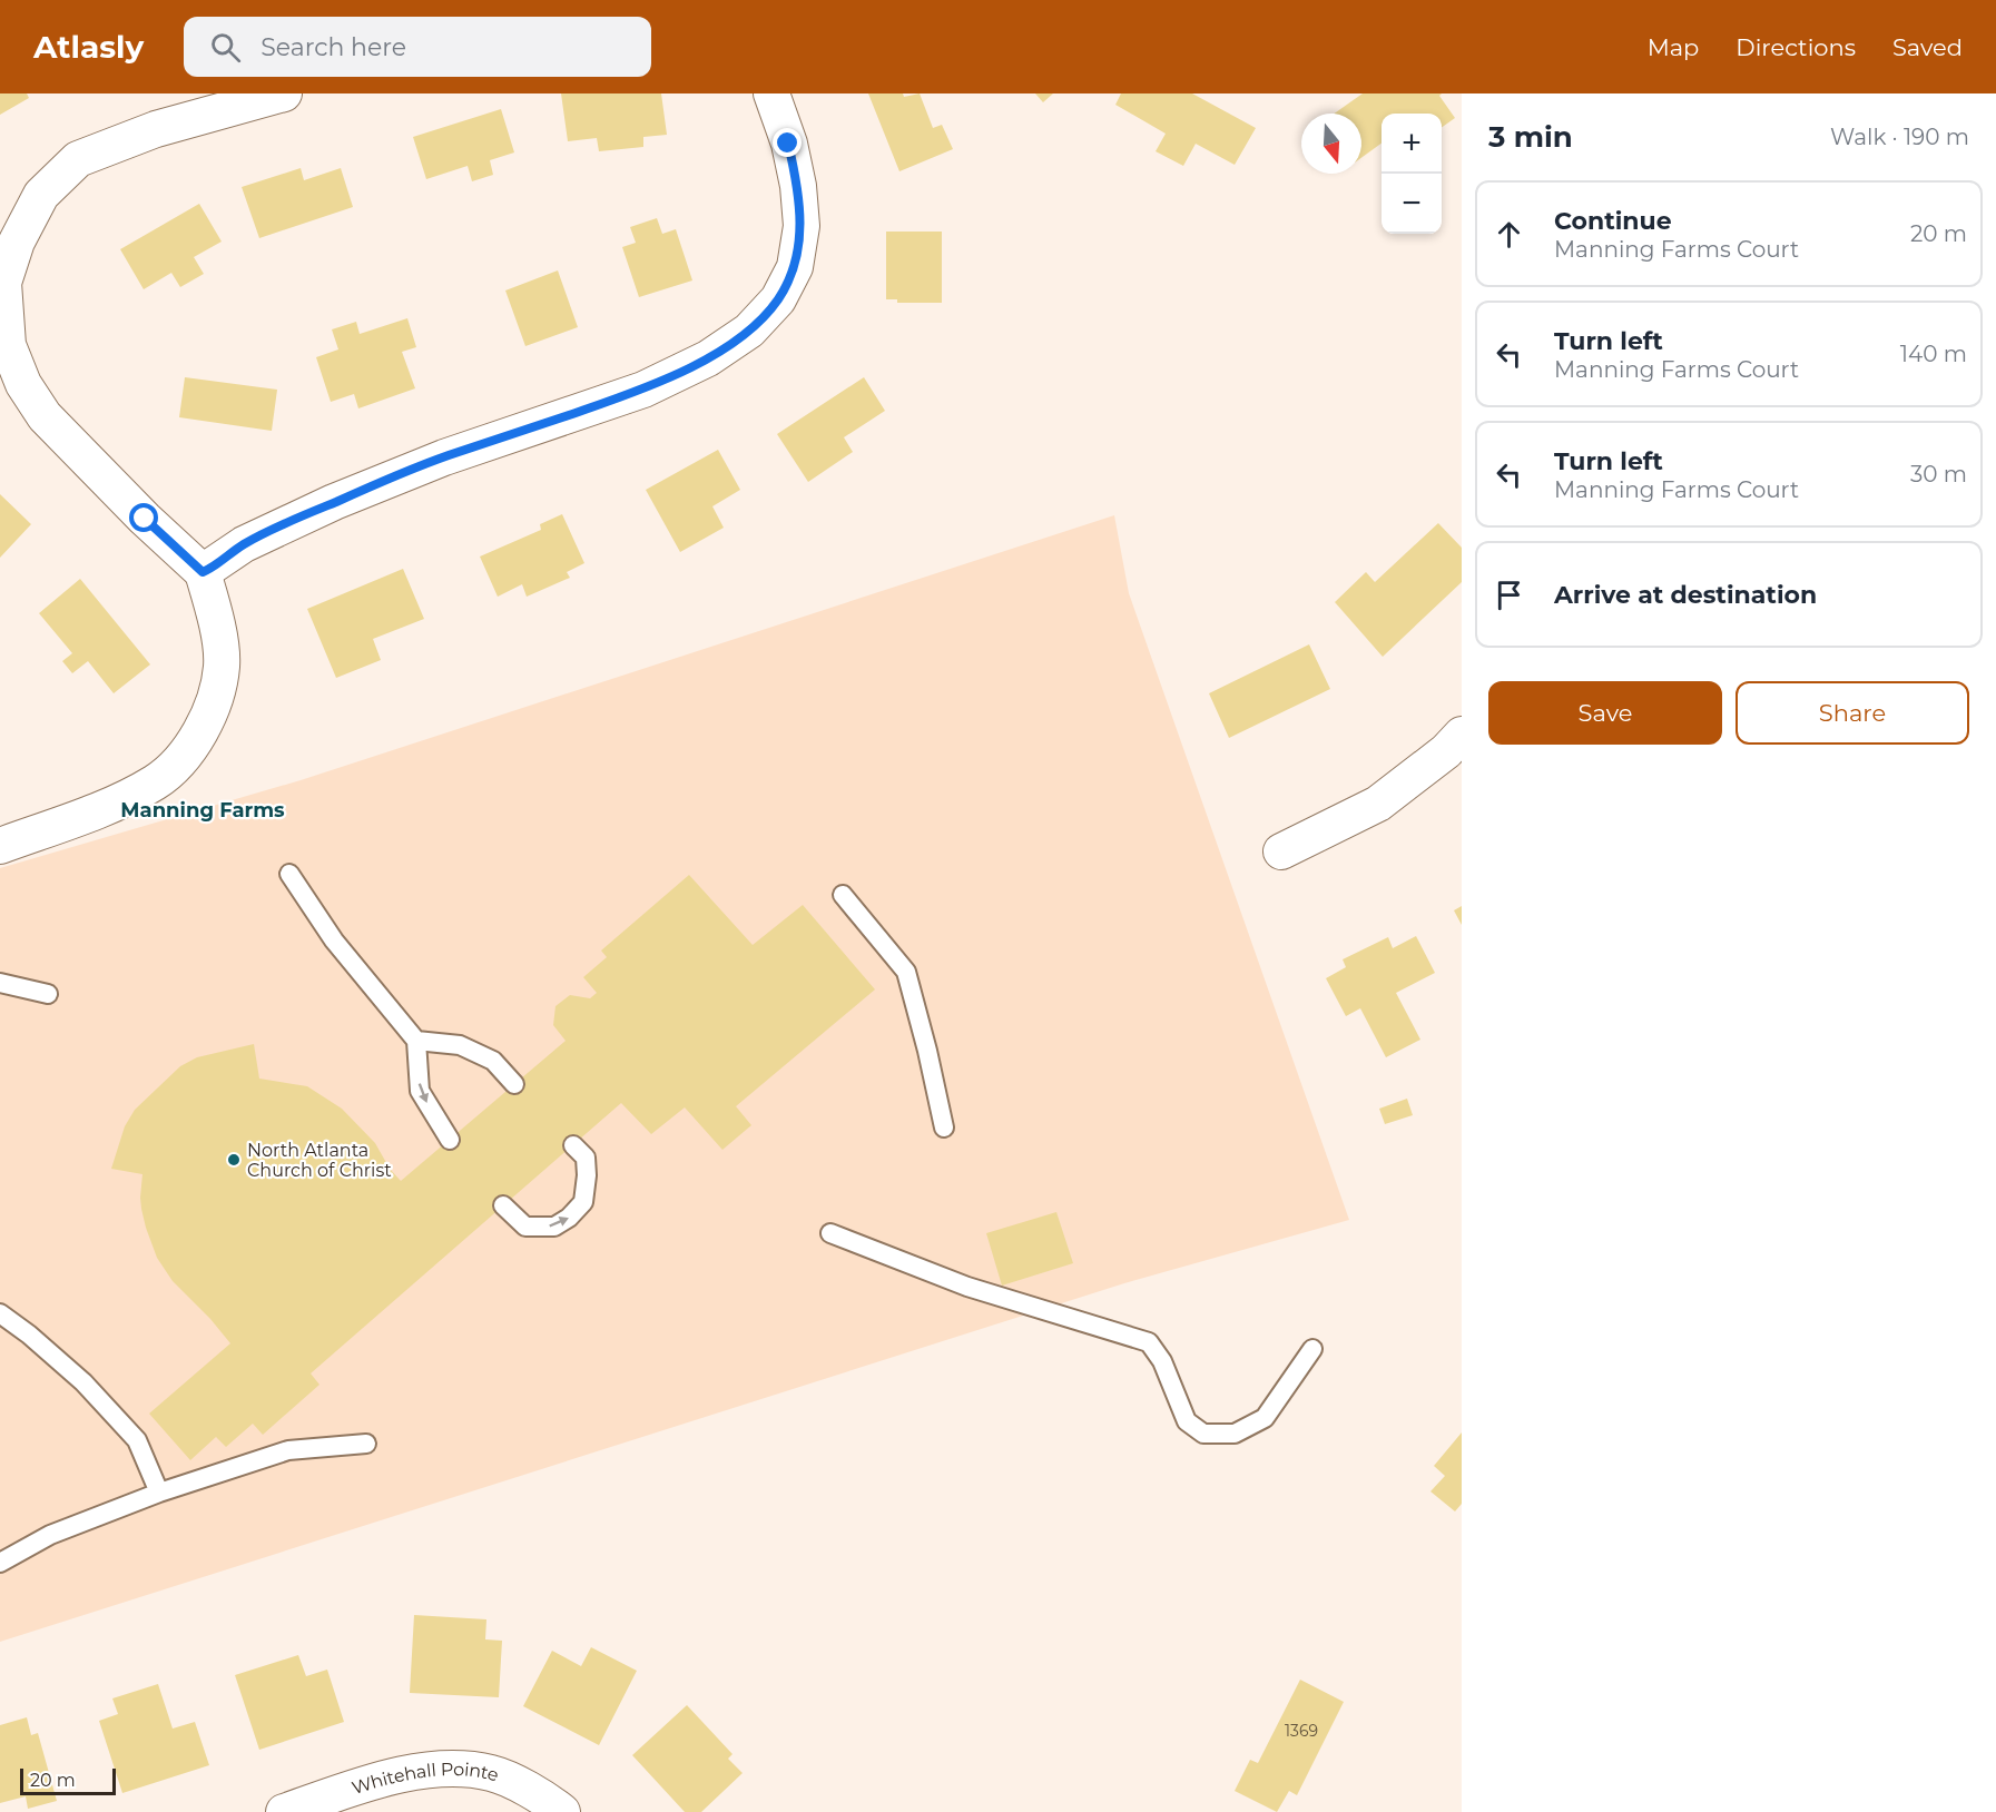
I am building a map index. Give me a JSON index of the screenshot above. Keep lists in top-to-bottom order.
{
  "streets": {
    "street": ["Whitehall Pointe"]
  },
  "districts": ["Manning Farms"],
  "places": ["North Atlanta Church of Christ"],
  "house_numbers": ["1369"],
  "scale_bar": "20 m",
  "north": "bottom",
  "page": {
    "header": "Atlasly",
    "search": "Search here",
    "nav": ["Map", "Directions", "Saved"],
    "heading": ["3 min", "Walk · 190 m"],
    "map_buttons": ["+", "−"],
    "list": [
      ["Continue", "Manning Farms Court", "20 m"],
      ["Turn left", "Manning Farms Court", "140 m"],
      ["Turn left", "Manning Farms Court", "30 m"],
      "Arrive at destination"
    ],
    "buttons": ["Save", "Share"],
    "scale": "20 m"
  }
}
